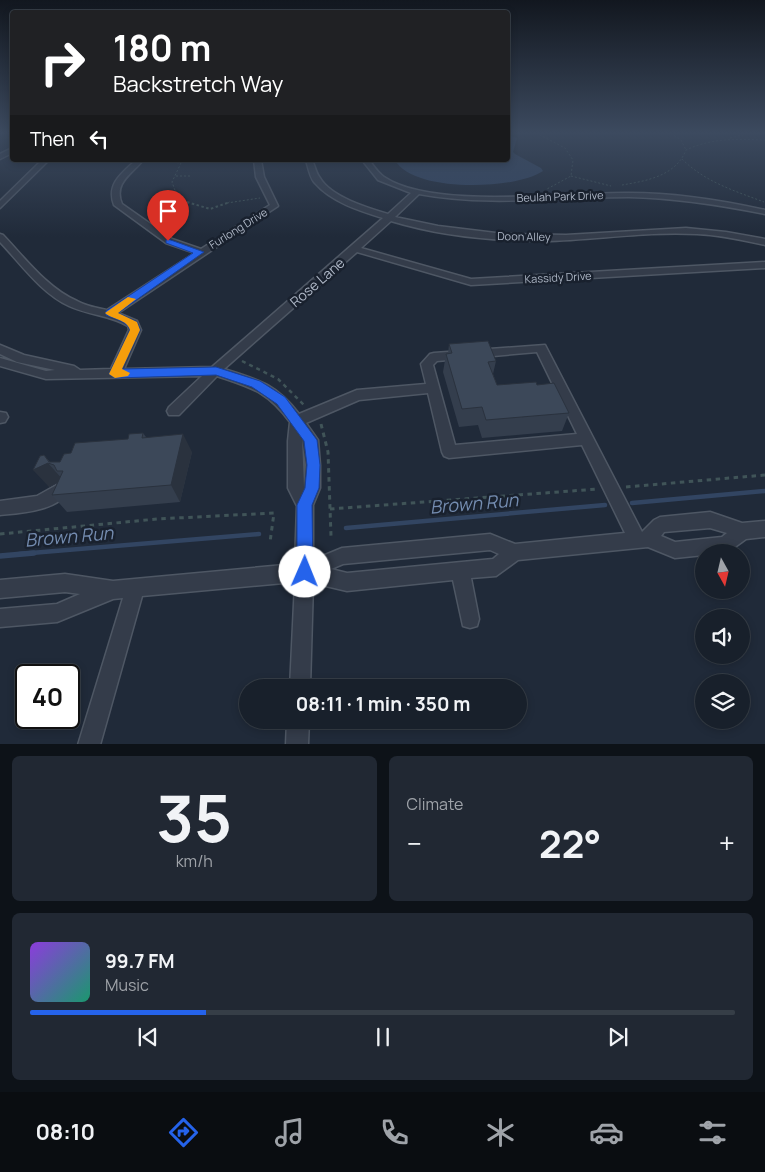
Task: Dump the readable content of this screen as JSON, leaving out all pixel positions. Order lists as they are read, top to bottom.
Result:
{
  "streets": {
    "street": [
      "Beulah Park Drive",
      "Furlong Drive",
      "Doon Alley",
      "Kassidy Drive",
      "Rose Lane"
    ]
  },
  "crossings": [
    ["Beulah Park Drive", "Rose Lane"],
    ["Doon Alley", "Rose Lane"],
    ["Kassidy Drive", "Rose Lane"]
  ],
  "water": ["Brown Run"],
  "north": "bottom",
  "page": {
    "turn": ["180 m", "Backstretch Way"],
    "then": "Then",
    "limit": "40",
    "trip": "08:11 · 1 min · 350 m",
    "tile": [
      ["35", "km/h"],
      "Climate"
    ],
    "heat": ["−", "22°", "+"],
    "song": ["99.7 FM", "Music"],
    "tabs": "08:10"
  }
}
